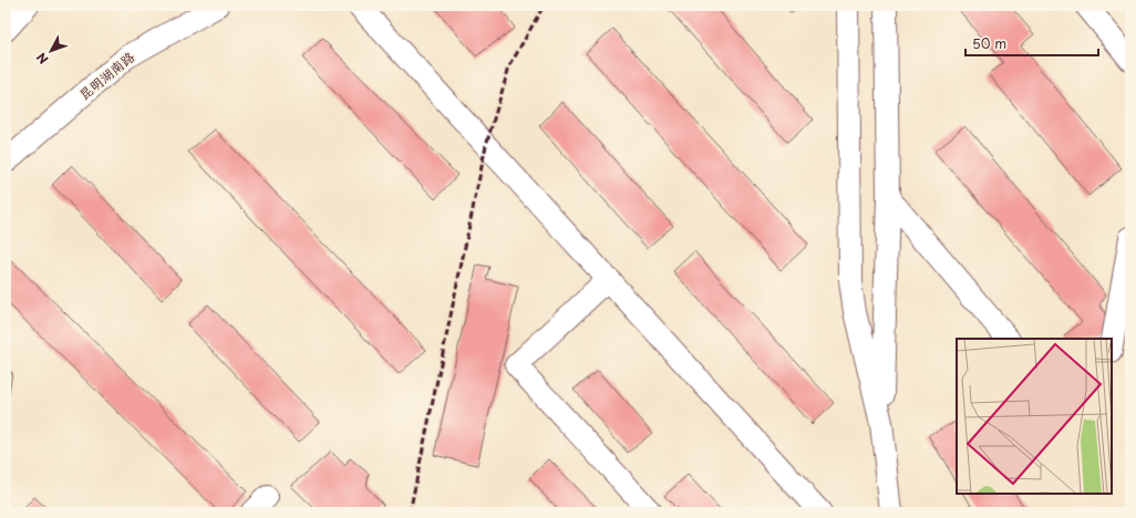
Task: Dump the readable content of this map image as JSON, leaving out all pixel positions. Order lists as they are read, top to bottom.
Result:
{
  "streets": {
    "street": ["昆明湖南路"]
  },
  "scale_bar": "50 m",
  "north": "bottom left"
}
